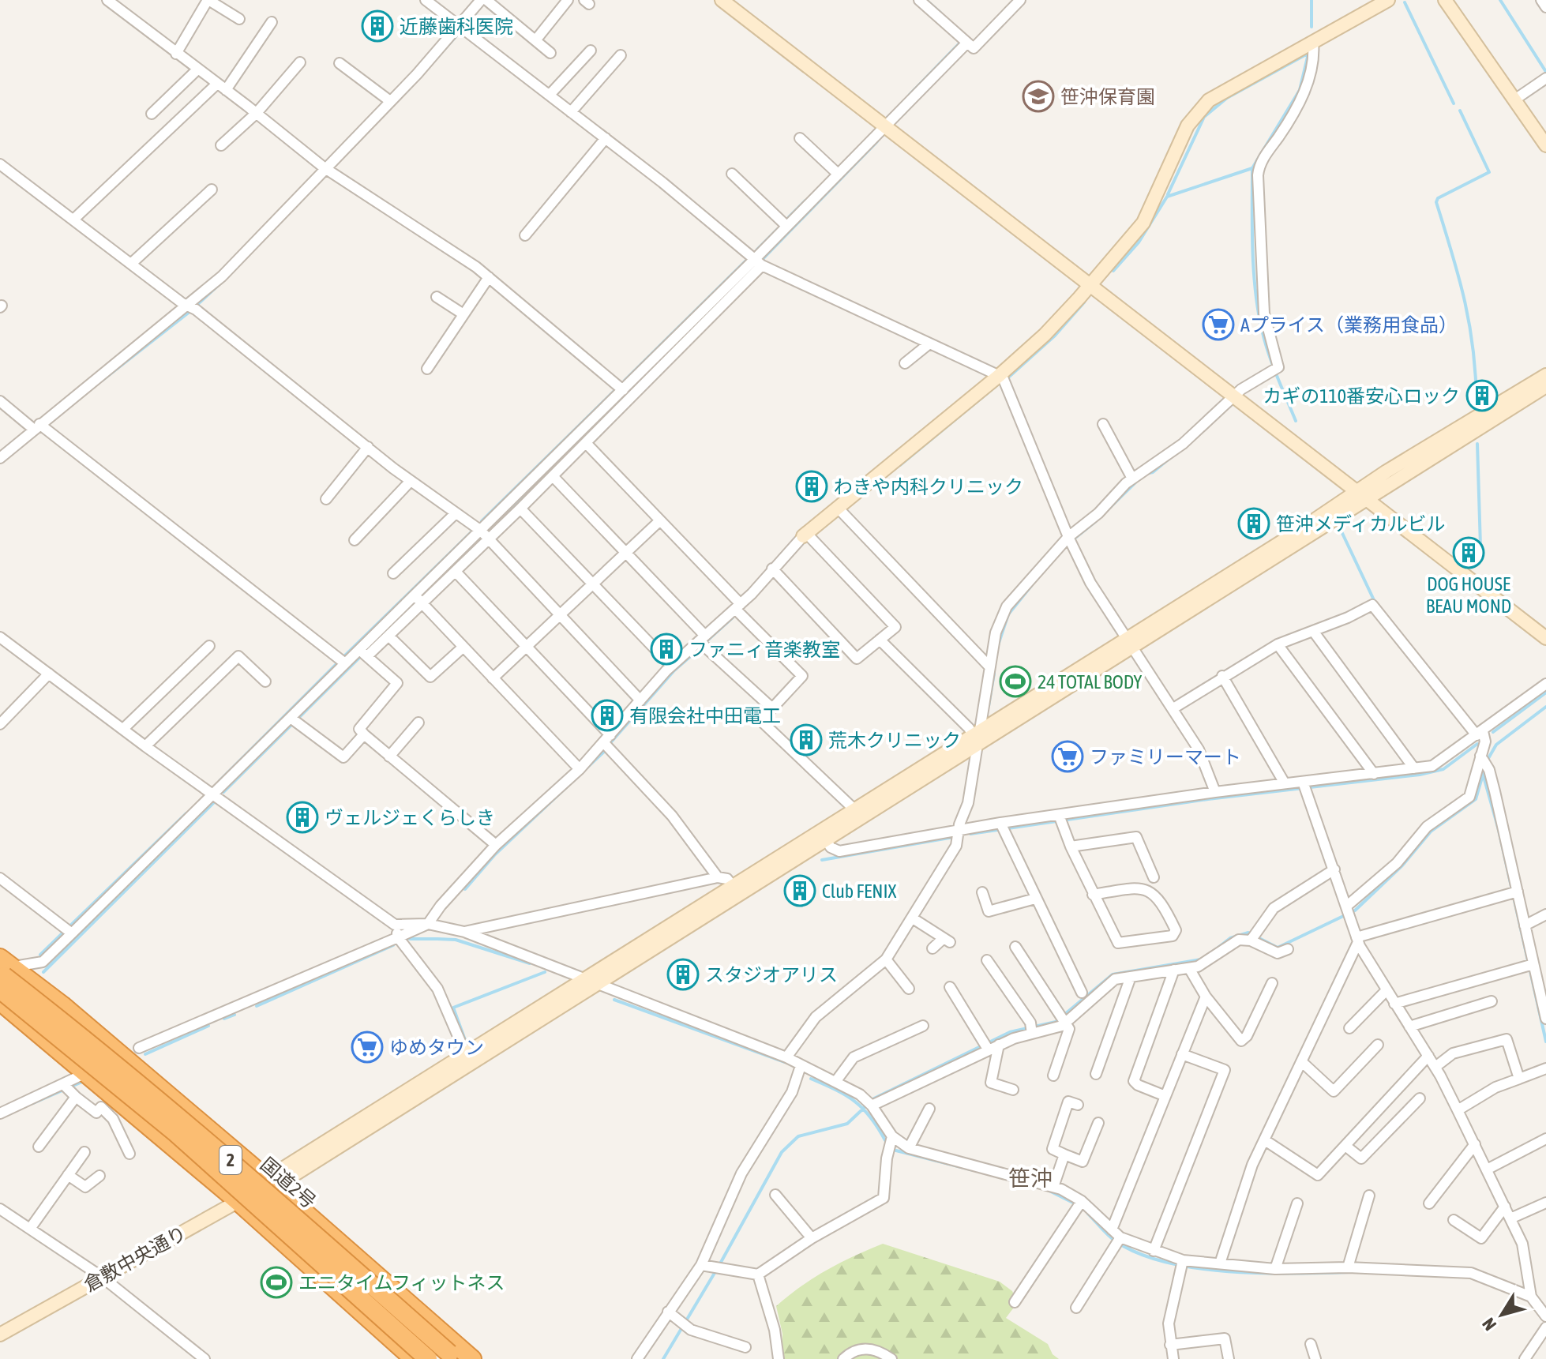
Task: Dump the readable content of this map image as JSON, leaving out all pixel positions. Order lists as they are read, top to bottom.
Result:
{
  "streets": {
    "highway": ["2", "国道2号"],
    "street": ["倉敷中央通り"]
  },
  "districts": ["笹沖"],
  "places": {
    "building": [
      "近藤歯科医院",
      "カギの110番安心ロック",
      "わきや内科クリニック",
      "笹沖メディカルビル",
      "DOG HOUSE BEAU MOND",
      "ファニィ音楽教室",
      "有限会社中田電工",
      "荒木クリニック",
      "ヴェルジェくらしき",
      "Club FENIX",
      "スタジオアリス"
    ],
    "school or university": ["笹沖保育園"],
    "supermarket": ["Aプライス（業務用食品）", "ファミリーマート", "ゆめタウン"],
    "sports": ["24 TOTAL BODY", "エニタイムフィットネス"]
  },
  "north": "bottom left"
}
